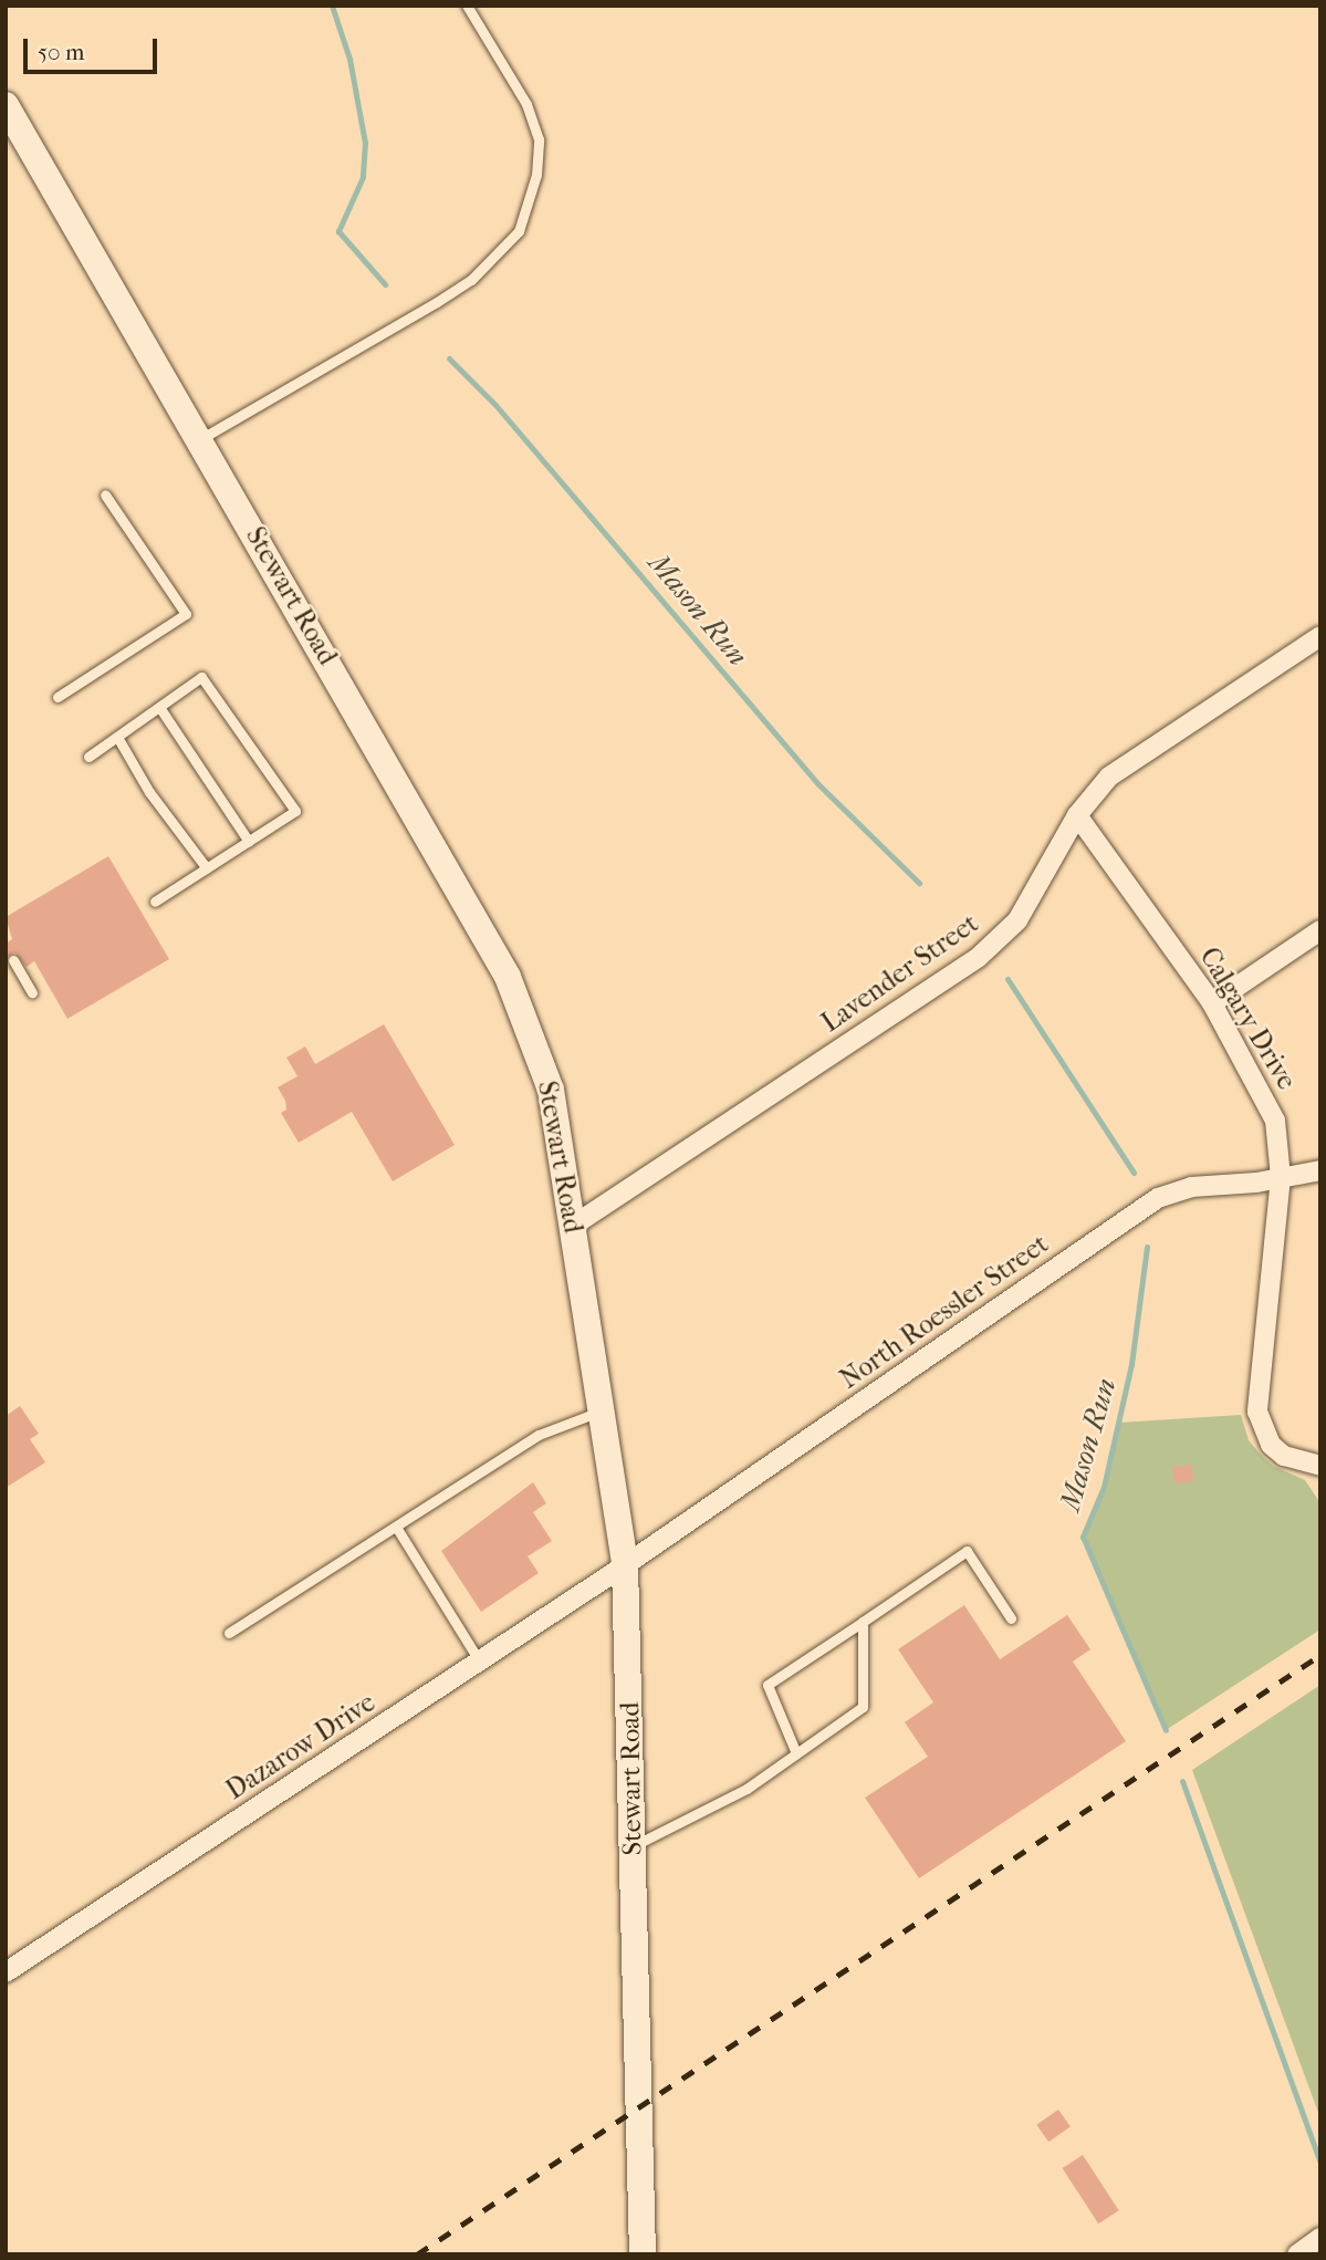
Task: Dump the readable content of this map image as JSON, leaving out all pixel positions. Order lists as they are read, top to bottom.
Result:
{
  "streets": {
    "street": [
      "Stewart Road",
      "Lavender Street",
      "Calgary Drive",
      "North Roessler Street",
      "Dazarow Drive"
    ]
  },
  "crossings": [
    ["Stewart Road", "Lavender Street"],
    ["Stewart Road", "North Roessler Street"],
    ["Stewart Road", "Dazarow Drive"],
    ["Lavender Street", "Calgary Drive"],
    ["Calgary Drive", "North Roessler Street"],
    ["North Roessler Street", "Dazarow Drive"]
  ],
  "water": ["Mason Run"],
  "scale_bar": "50 m"
}
